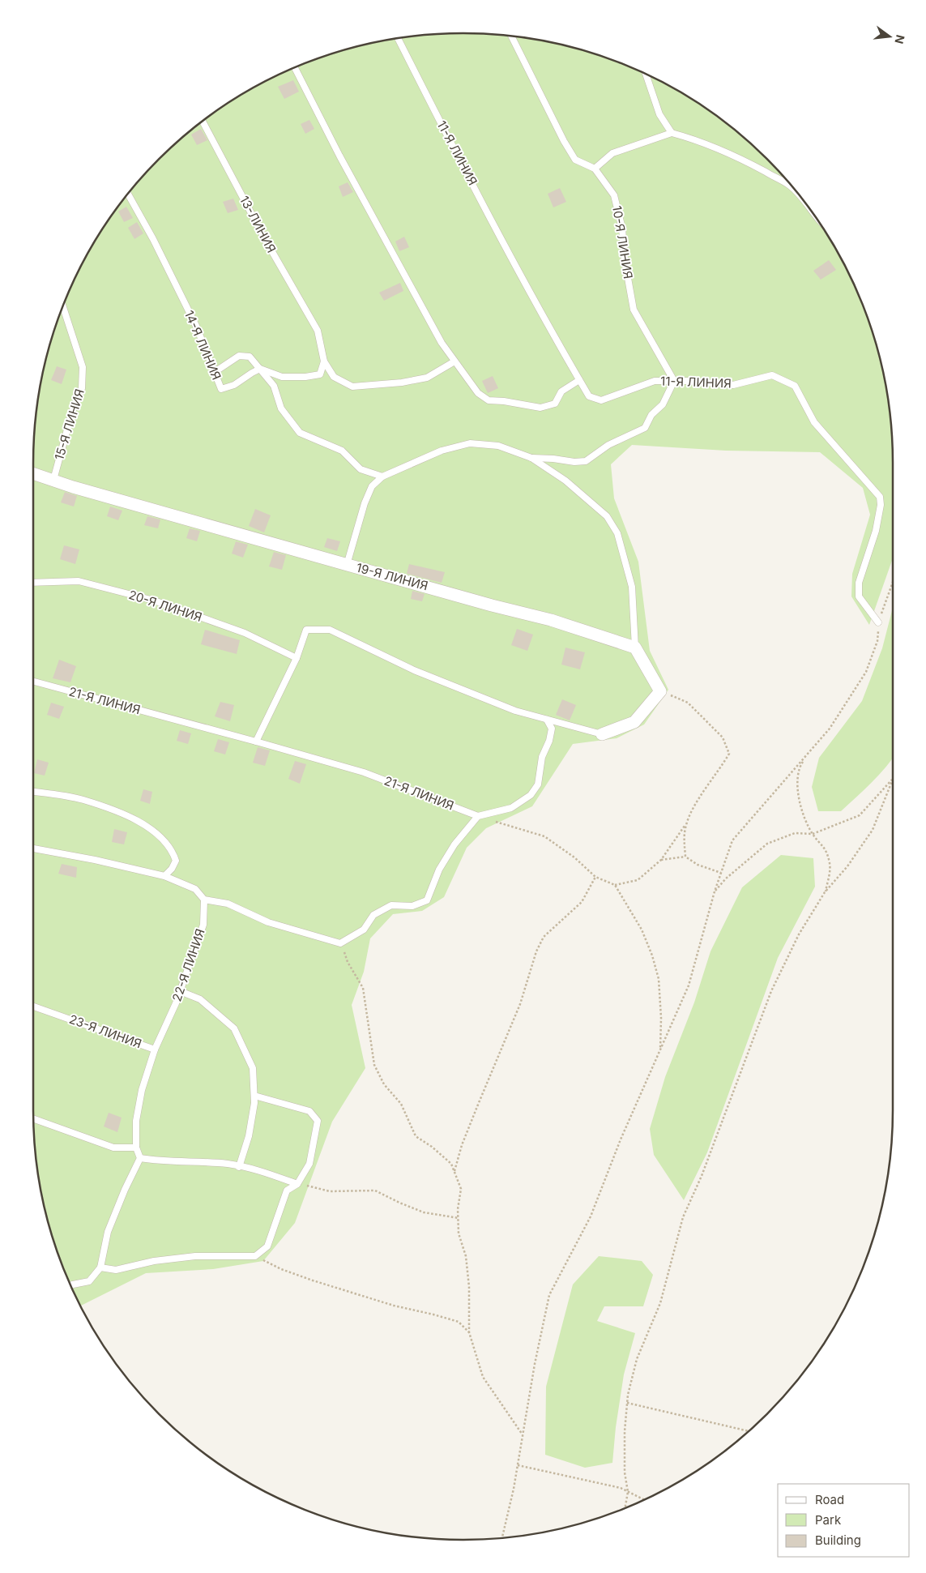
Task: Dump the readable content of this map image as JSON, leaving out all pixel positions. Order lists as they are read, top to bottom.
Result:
{
  "streets": {
    "street": ["19-Я ЛИНИЯ"],
    "lane": [
      "11-Я ЛИНИЯ",
      "13-ЛИНИЯ",
      "10-Я ЛИНИЯ",
      "14-Я ЛИНИЯ",
      "15-Я ЛИНИЯ",
      "20-Я ЛИНИЯ",
      "21-Я ЛИНИЯ",
      "22-Я ЛИНИЯ",
      "23-Я ЛИНИЯ"
    ]
  },
  "crossings": [
    ["11-Я ЛИНИЯ", "10-Я ЛИНИЯ"],
    ["15-Я ЛИНИЯ", "19-Я ЛИНИЯ"],
    ["22-Я ЛИНИЯ", "23-Я ЛИНИЯ"]
  ],
  "legend": ["Road", "Park", "Building"],
  "north": "right"
}
